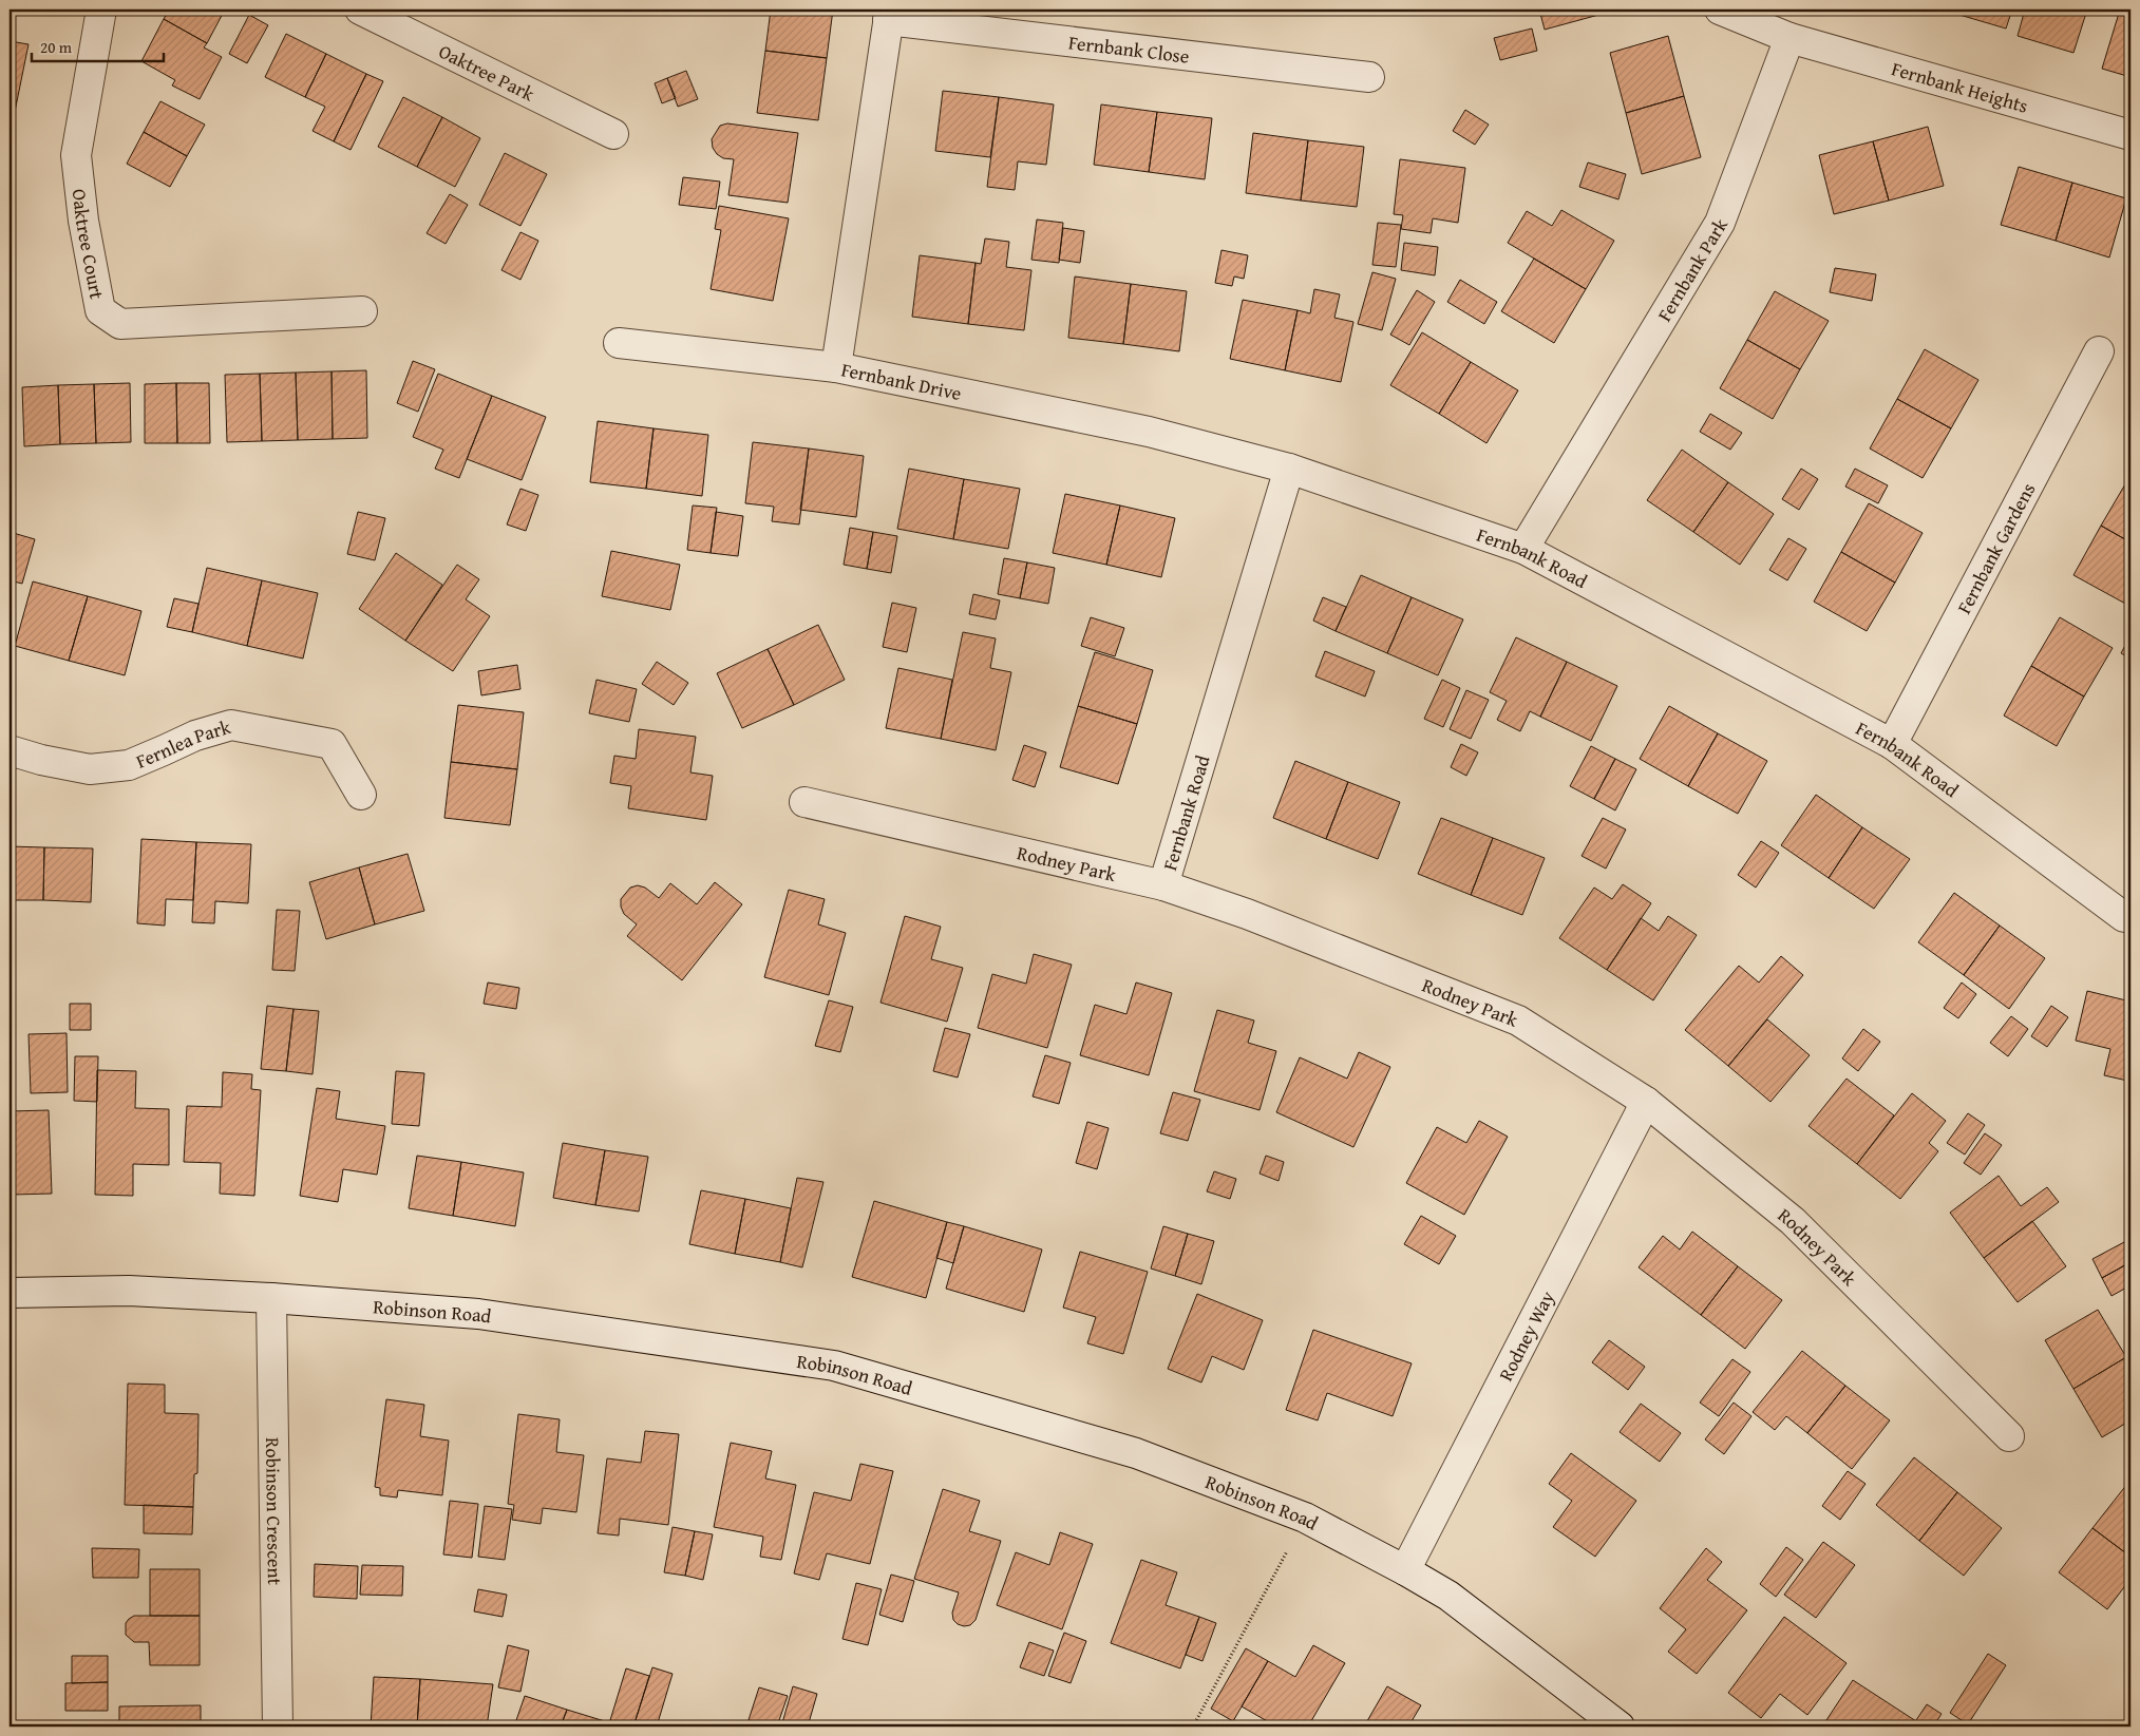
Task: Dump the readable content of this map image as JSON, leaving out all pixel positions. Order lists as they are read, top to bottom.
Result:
{
  "streets": {
    "street": [
      "Fernbank Close",
      "Oaktree Park",
      "Fernbank Heights",
      "Oaktree Court",
      "Fernbank Park",
      "Fernbank Drive",
      "Fernbank Gardens",
      "Fernbank Road",
      "Fernlea Park",
      "Rodney Park",
      "Robinson Road",
      "Rodney Way",
      "Robinson Crescent"
    ]
  },
  "crossings": [
    ["Fernbank Close", "Fernbank Drive"],
    ["Fernbank Heights", "Fernbank Park"],
    ["Fernbank Park", "Fernbank Road"],
    ["Fernbank Drive", "Fernbank Road"],
    ["Fernbank Gardens", "Fernbank Road"],
    ["Fernbank Road", "Rodney Park"],
    ["Rodney Park", "Rodney Way"],
    ["Robinson Road", "Rodney Way"],
    ["Robinson Road", "Robinson Crescent"]
  ],
  "scale_bar": "20 m"
}
